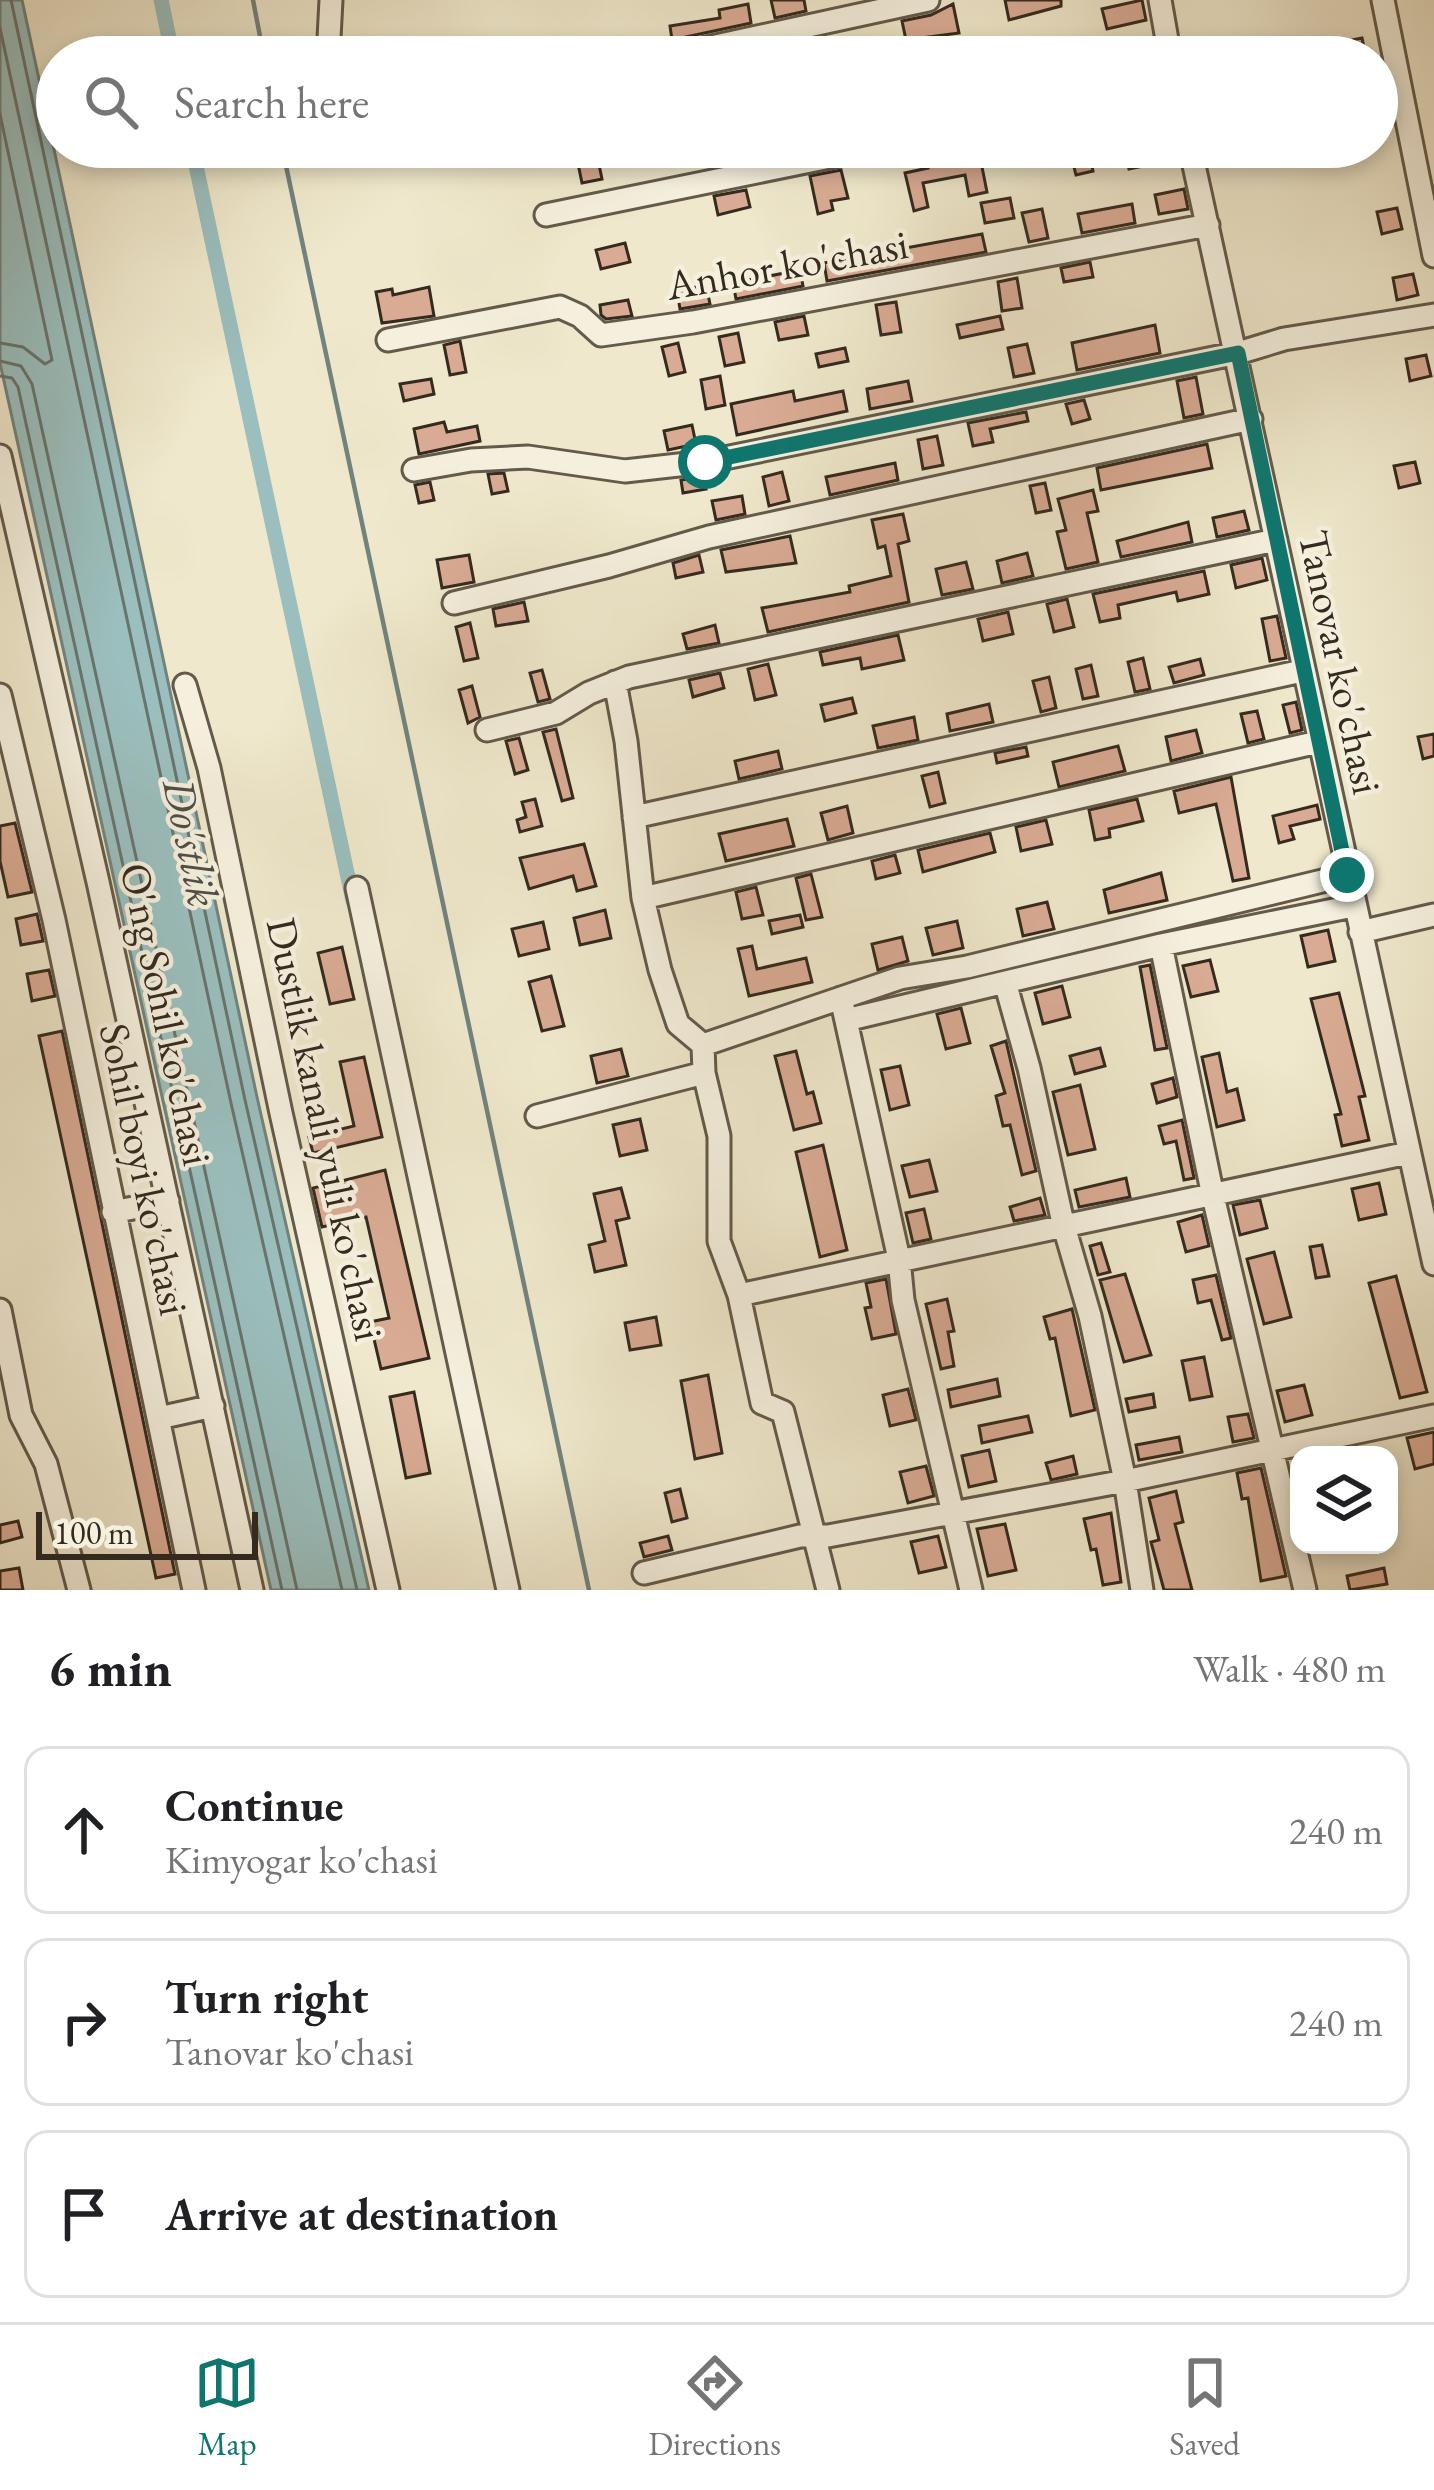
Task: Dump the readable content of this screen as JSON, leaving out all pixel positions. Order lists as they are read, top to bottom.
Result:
{
  "streets": {
    "street": [
      "Anhor ko'chasi",
      "Tanovar ko'chasi",
      "O'ng Sohil ko'chasi",
      "Dustlik kanali yuli ko'chasi",
      "Sohil boyi ko'chasi"
    ]
  },
  "crossings": [
    ["Anhor ko'chasi", "Tanovar ko'chasi"]
  ],
  "water": ["Do'stlik"],
  "scale_bar": "100 m",
  "page": {
    "search": "Search here",
    "scale": "100 m",
    "heading": ["6 min", "Walk · 480 m"],
    "list": [
      ["Continue", "Kimyogar ko'chasi", "240 m"],
      ["Turn right", "Tanovar ko'chasi", "240 m"],
      "Arrive at destination"
    ],
    "nav": ["Map", "Directions", "Saved"]
  }
}
